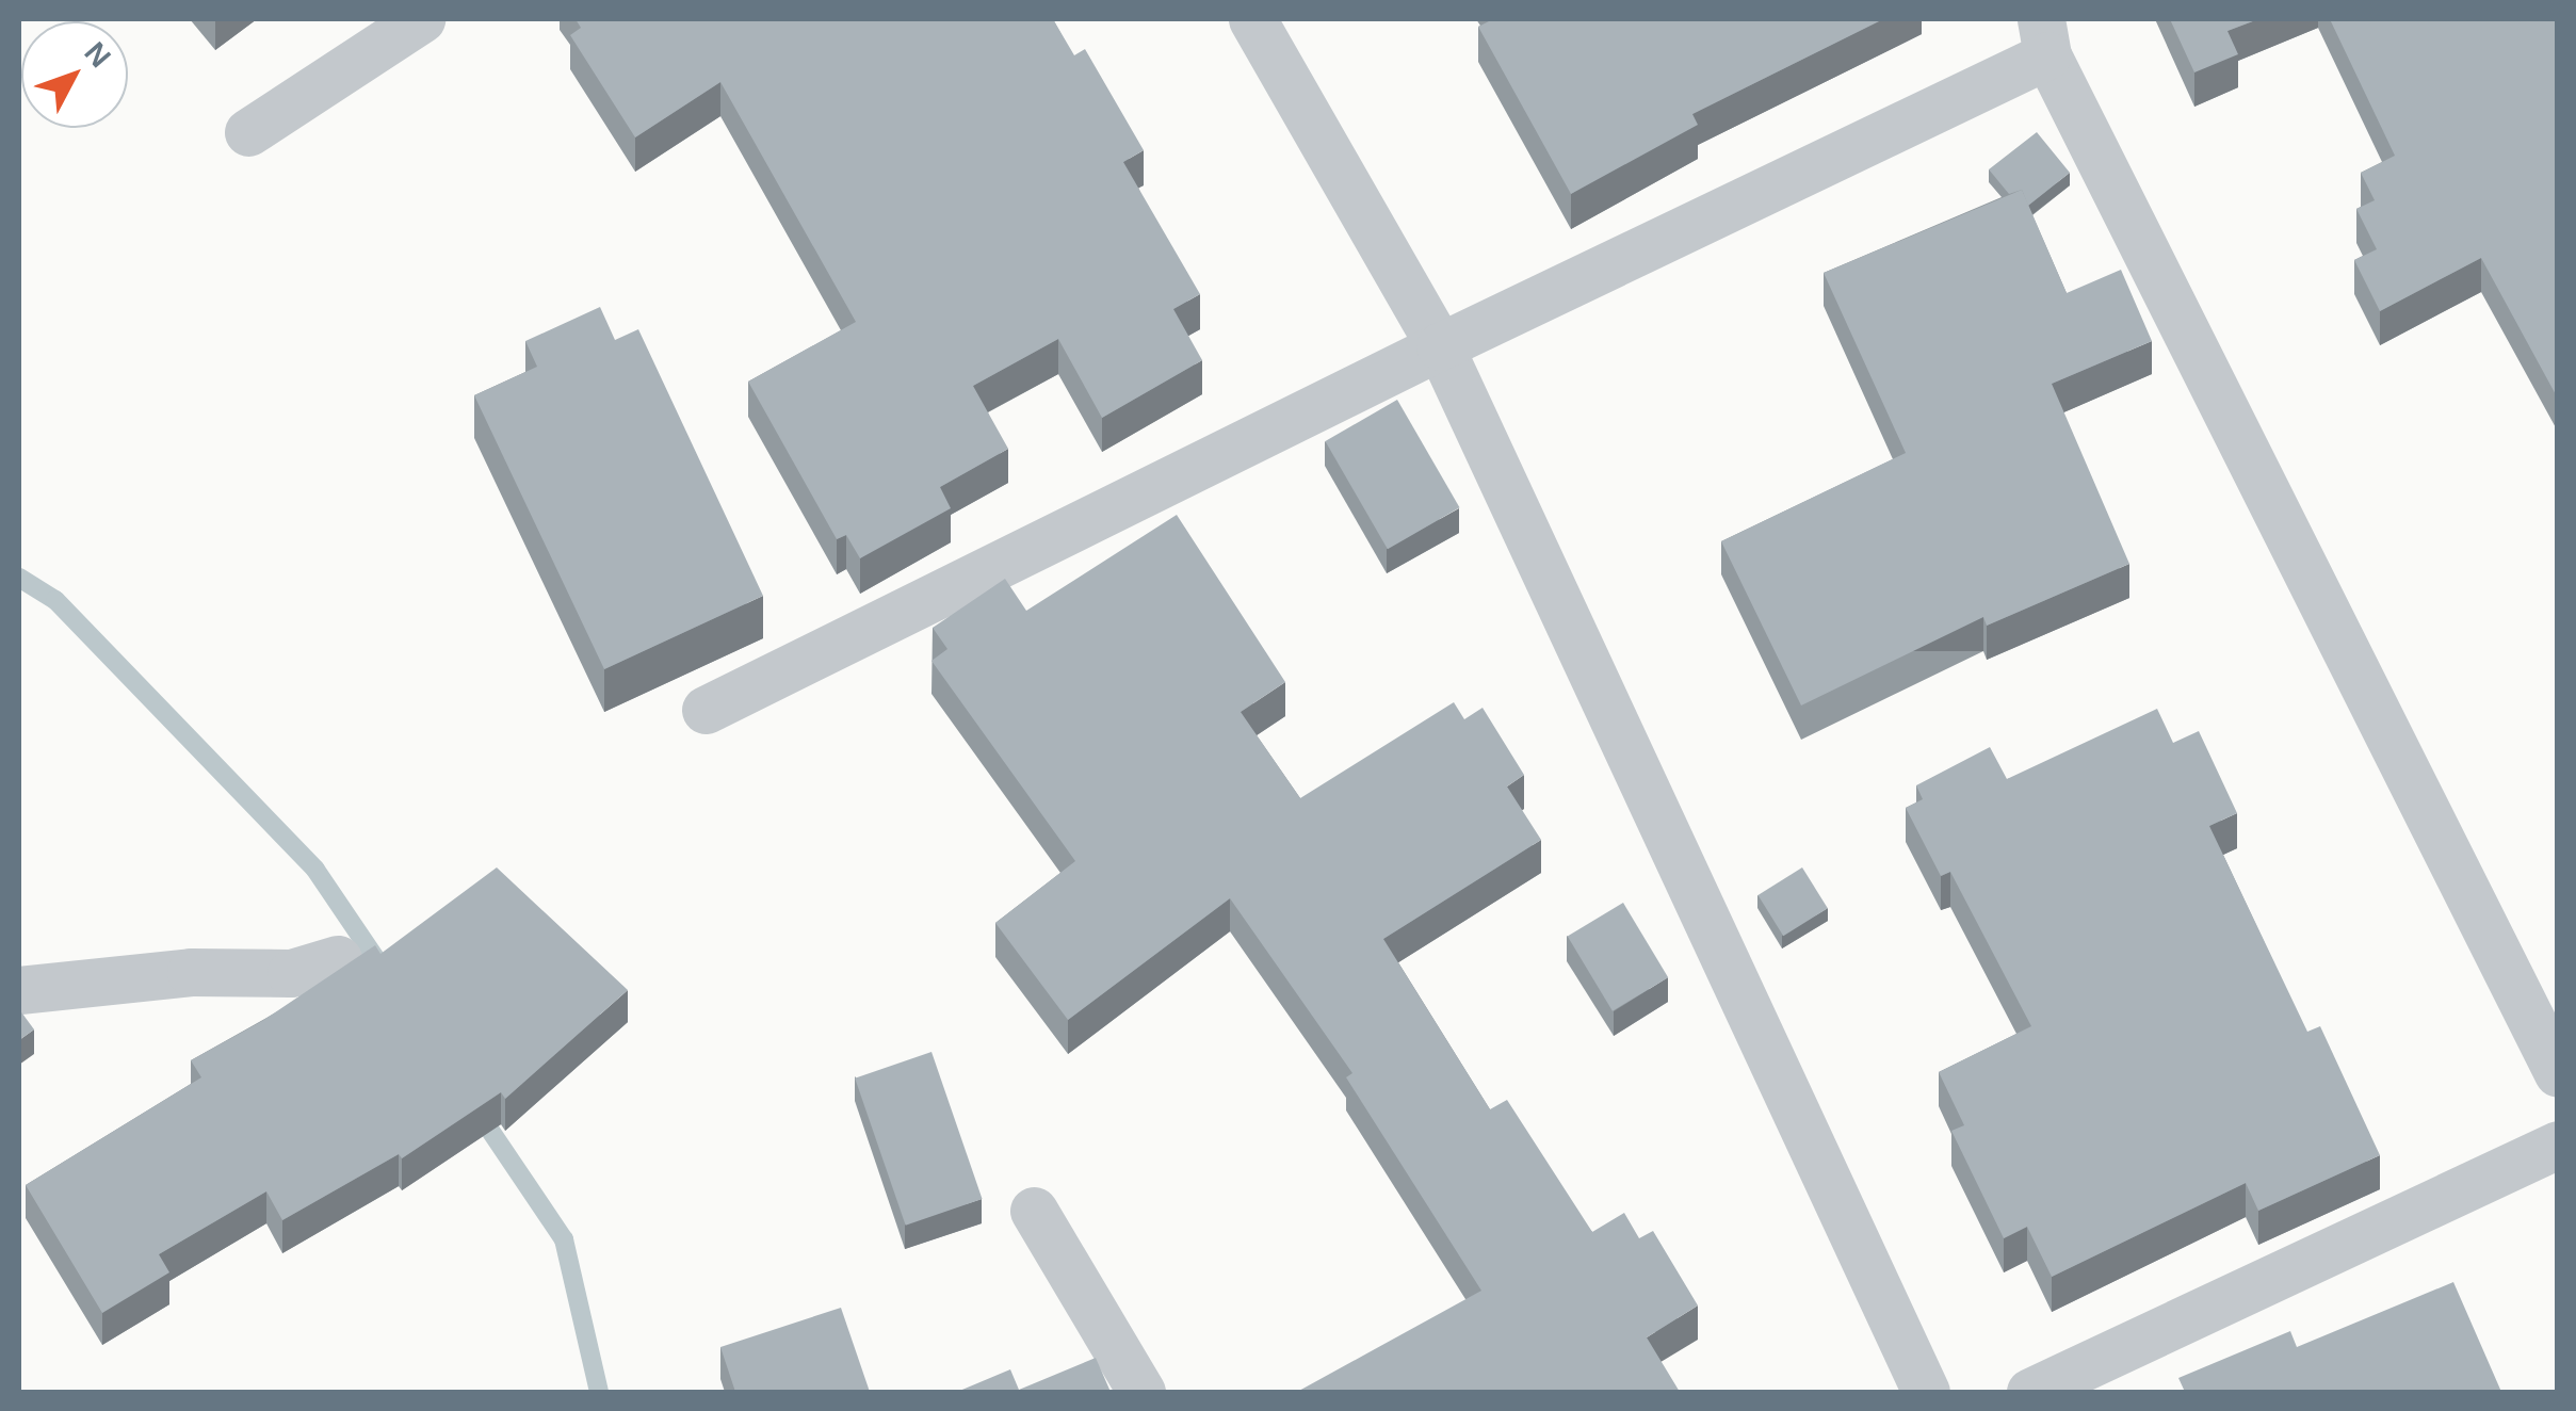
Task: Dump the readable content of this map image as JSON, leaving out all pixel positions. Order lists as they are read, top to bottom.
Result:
{
  "north": "top right"
}
